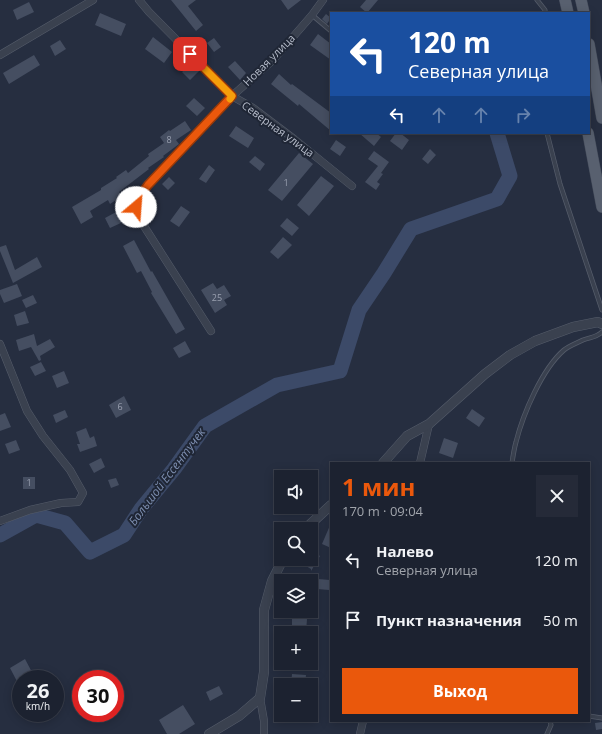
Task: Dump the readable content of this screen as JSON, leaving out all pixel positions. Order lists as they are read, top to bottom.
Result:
{
  "streets": {
    "street": ["Новая улица", "Северная улица"]
  },
  "crossings": [
    ["Новая улица", "Северная улица"]
  ],
  "water": ["Большой Ессентучек"],
  "house_numbers": [
    "8",
    "1",
    "25",
    "6",
    "1"
  ],
  "page": {
    "turn": ["120 m", "Северная улица"],
    "heading": ["1 мин", "170 m · 09:04"],
    "map_buttons": ["+", "−"],
    "list": [
      {
        "name": "Налево",
        "note": "Северная улица",
        "value": "120 m"
      },
      {
        "name": "Пункт назначения",
        "value": "50 m"
      }
    ],
    "buttons": "Выход",
    "speed": "26 km/h",
    "limit": "30"
  }
}
